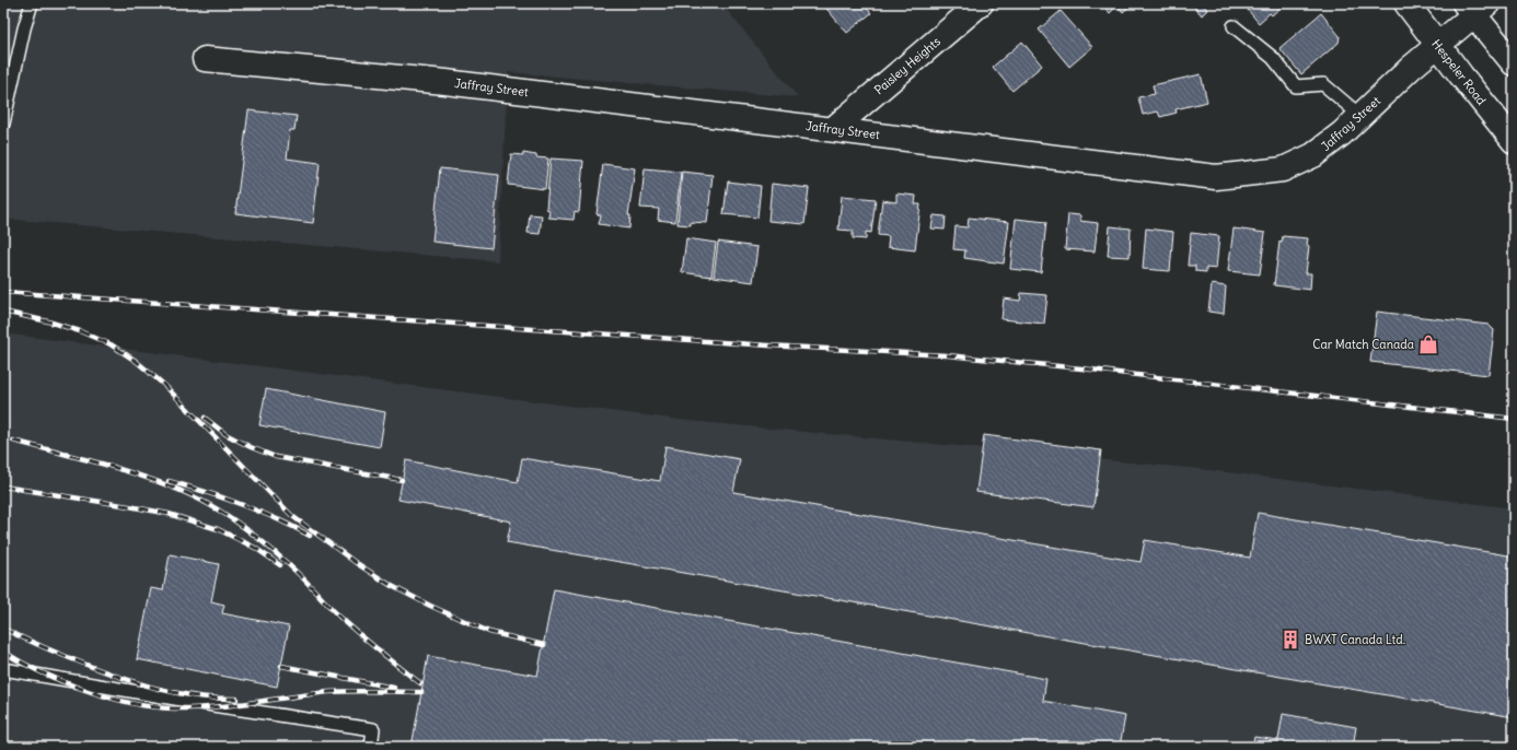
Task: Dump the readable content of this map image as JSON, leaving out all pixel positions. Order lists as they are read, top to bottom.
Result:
{
  "streets": {
    "street": ["Paisley Heights", "Hespeler Road", "Jaffray Street"]
  },
  "crossings": [
    ["Paisley Heights", "Jaffray Street"],
    ["Hespeler Road", "Jaffray Street"]
  ],
  "places": {
    "shop": ["Car Match Canada"],
    "building": ["BWXT Canada Ltd."]
  }
}
